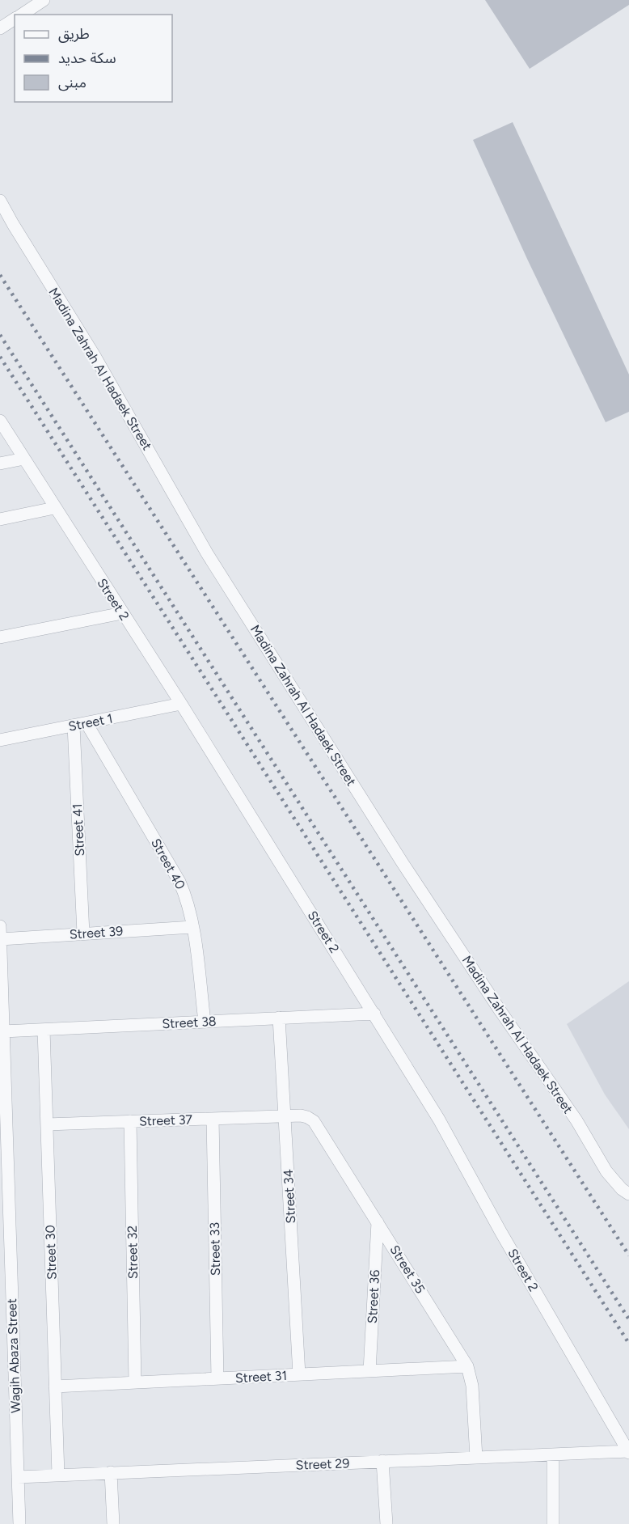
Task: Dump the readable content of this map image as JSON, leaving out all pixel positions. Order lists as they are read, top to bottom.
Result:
{
  "streets": {
    "street": [
      "Madina Zahrah Al Hadaek Street",
      "Street 2",
      "Street 1",
      "Street 41",
      "Street 40",
      "Street 39",
      "Street 38",
      "Street 37",
      "Street 34",
      "Street 33",
      "Street 30",
      "Street 32",
      "Street 35",
      "Street 36",
      "Wagih Abaza Street",
      "Street 31",
      "Street 29"
    ]
  },
  "crossings": [
    ["Street 2", "Street 1"],
    ["Street 2", "Street 38"],
    ["Street 2", "Street 29"],
    ["Street 1", "Street 41"],
    ["Street 1", "Street 40"],
    ["Street 41", "Street 39"],
    ["Street 40", "Street 39"],
    ["Street 40", "Street 38"],
    ["Street 39", "Wagih Abaza Street"],
    ["Street 38", "Street 34"],
    ["Street 38", "Street 30"],
    ["Street 38", "Wagih Abaza Street"],
    ["Street 37", "Street 34"],
    ["Street 37", "Street 33"],
    ["Street 37", "Street 30"],
    ["Street 37", "Street 32"],
    ["Street 37", "Street 35"],
    ["Street 34", "Street 35"],
    ["Street 34", "Street 31"],
    ["Street 33", "Street 31"],
    ["Street 30", "Street 31"],
    ["Street 30", "Street 29"],
    ["Street 32", "Street 31"],
    ["Street 35", "Street 36"],
    ["Street 35", "Street 31"],
    ["Street 35", "Street 29"],
    ["Street 36", "Street 31"],
    ["Wagih Abaza Street", "Street 29"]
  ],
  "legend": ["طريق", "سكة حديد", "مبنى"]
}
